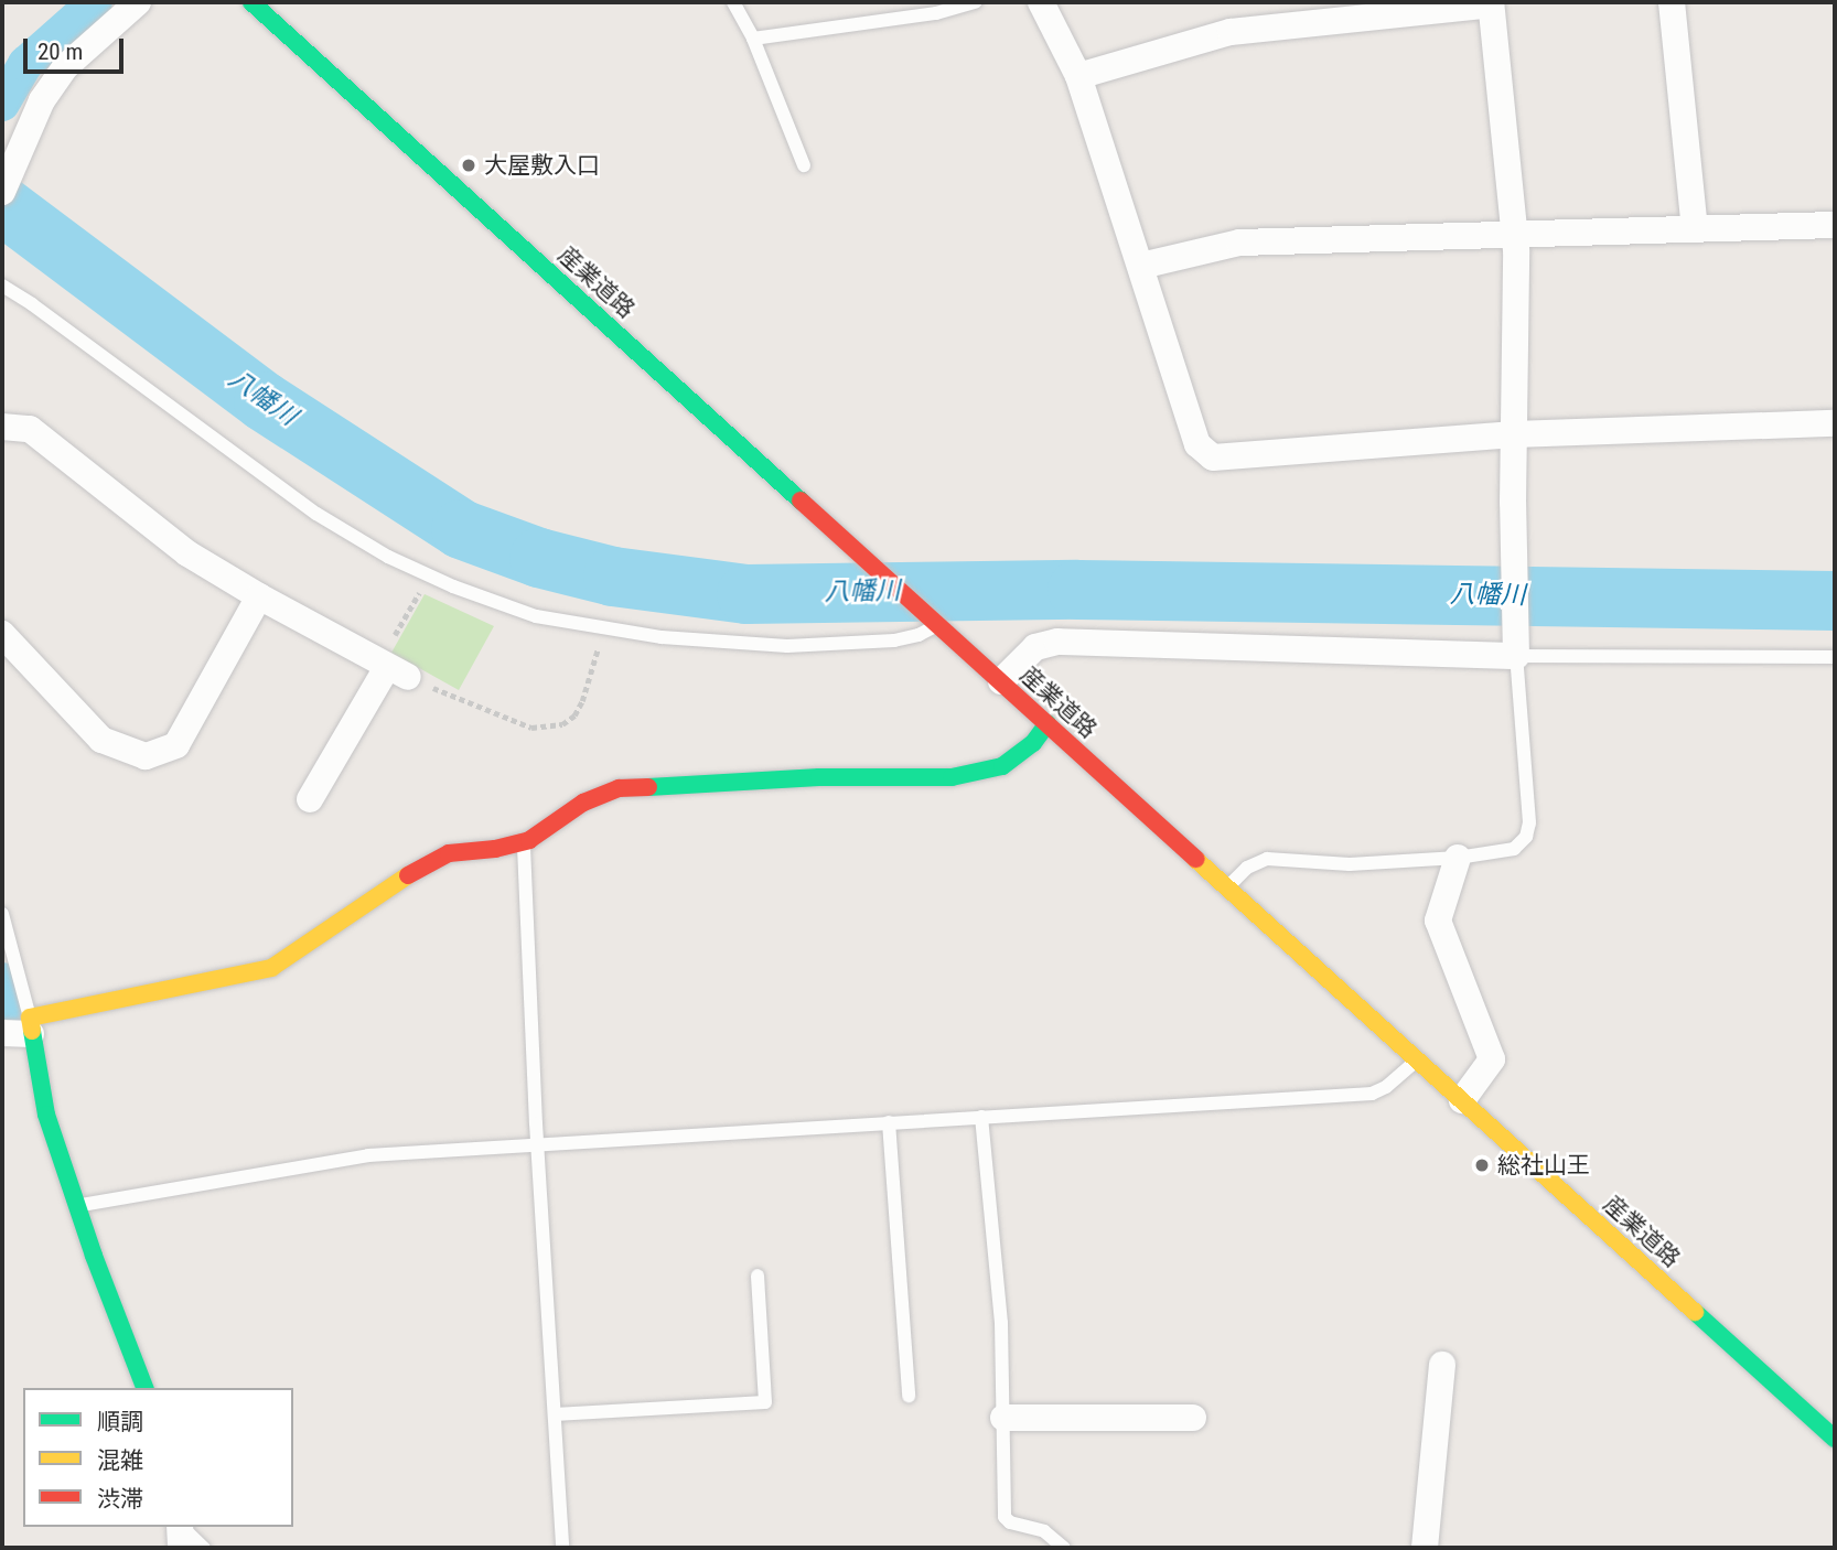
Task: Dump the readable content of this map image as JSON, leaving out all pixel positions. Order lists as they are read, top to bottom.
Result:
{
  "streets": {
    "street": ["産業道路"]
  },
  "water": ["八幡川"],
  "places": ["大屋敷入口", "総社山王"],
  "legend": ["順調", "混雑", "渋滞"],
  "scale_bar": "20 m"
}
